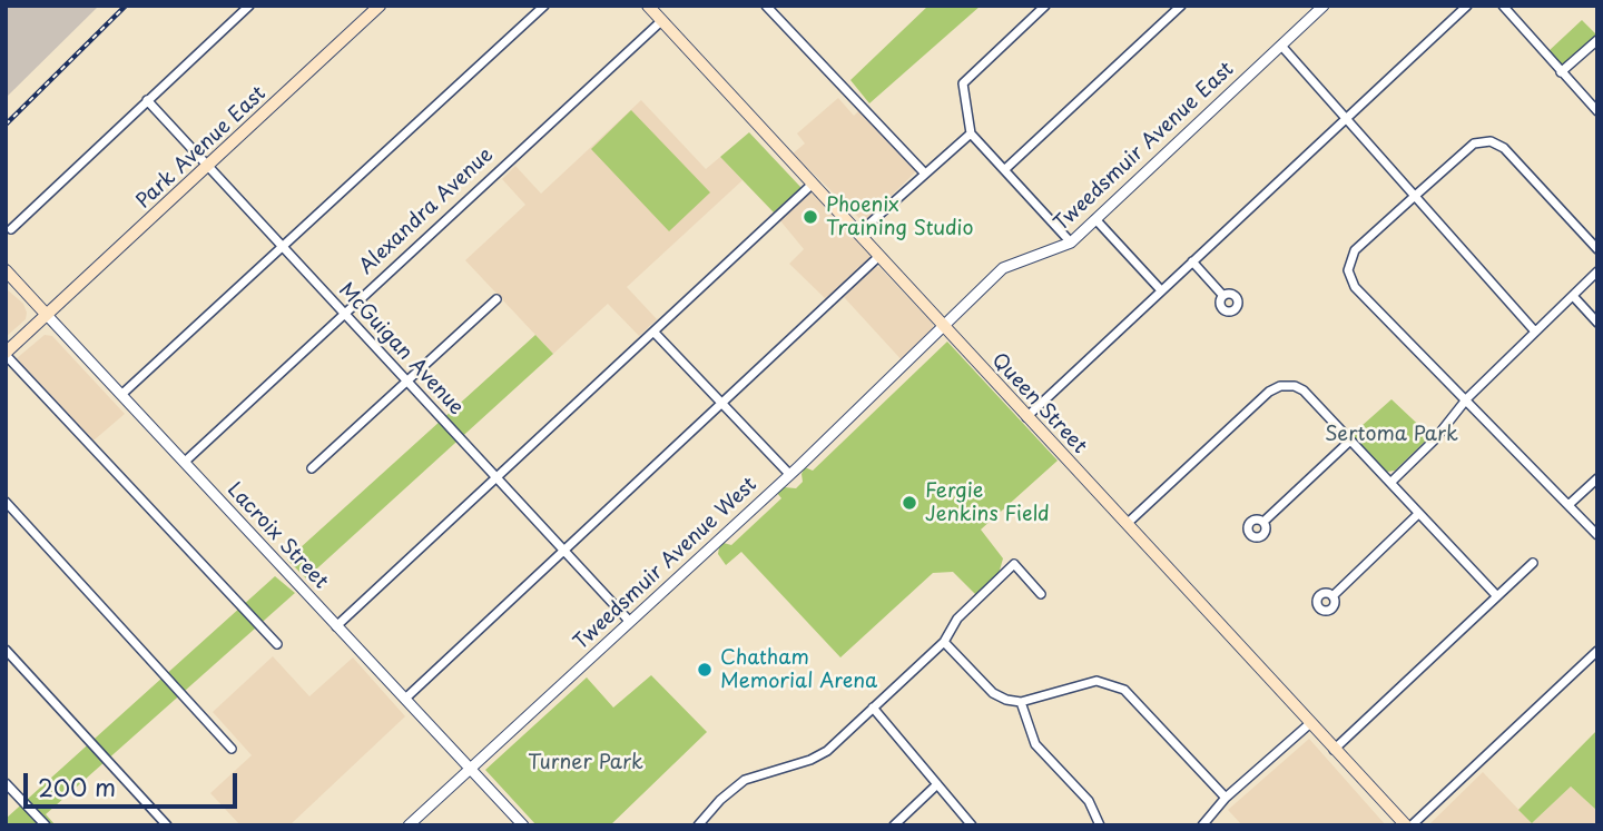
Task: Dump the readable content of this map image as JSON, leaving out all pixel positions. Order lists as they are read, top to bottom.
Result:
{
  "streets": {
    "main road": ["Park Avenue East", "Queen Street", "Lacroix Street"],
    "street": [
      "Tweedsmuir Avenue East",
      "Alexandra Avenue",
      "McGuigan Avenue",
      "Tweedsmuir Avenue West"
    ]
  },
  "crossings": [
    ["Tweedsmuir Avenue East", "Queen Street"],
    ["Tweedsmuir Avenue East", "Tweedsmuir Avenue West"],
    ["Park Avenue East", "McGuigan Avenue"],
    ["Park Avenue East", "Lacroix Street"],
    ["Alexandra Avenue", "McGuigan Avenue"],
    ["Alexandra Avenue", "Queen Street"],
    ["Alexandra Avenue", "Lacroix Street"],
    ["McGuigan Avenue", "Tweedsmuir Avenue West"],
    ["Queen Street", "Tweedsmuir Avenue West"],
    ["Lacroix Street", "Tweedsmuir Avenue West"]
  ],
  "parks": ["Sertoma Park", "Turner Park"],
  "places": ["Phoenix Training Studio", "Fergie Jenkins Field", "Chatham Memorial Arena"],
  "scale_bar": "200 m"
}
